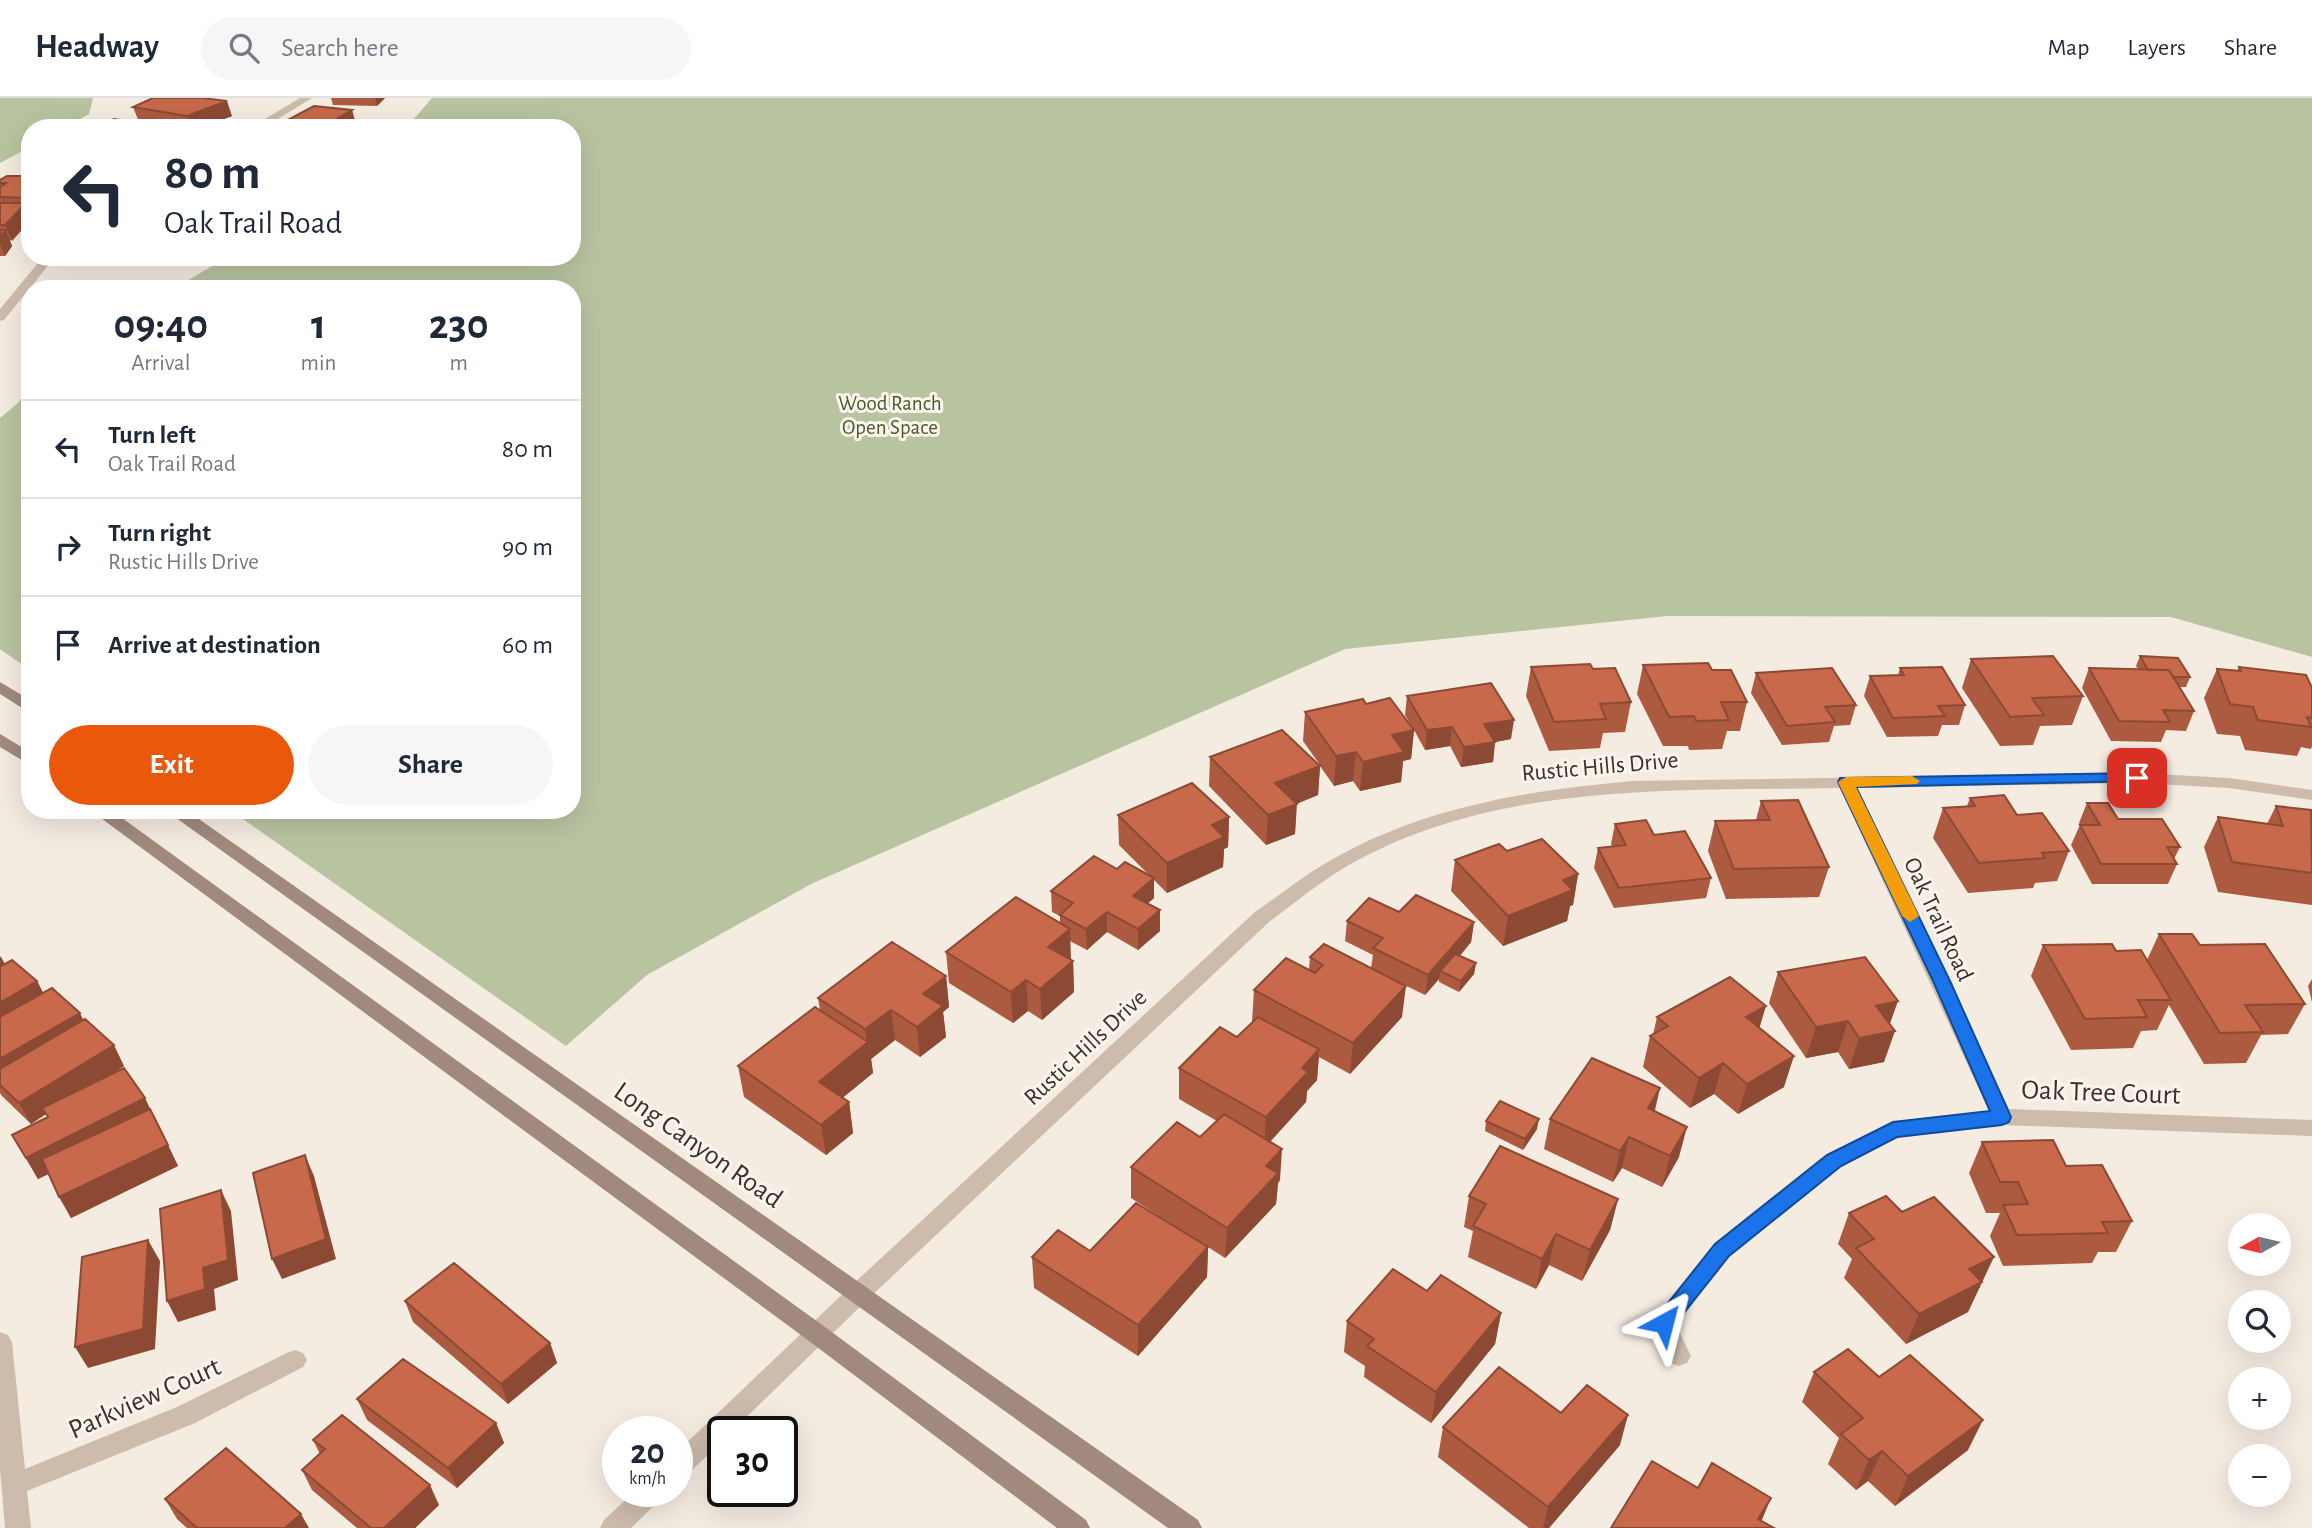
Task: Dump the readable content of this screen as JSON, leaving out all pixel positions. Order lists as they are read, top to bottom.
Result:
{
  "streets": {
    "main road": ["Long Canyon Road"],
    "street": [
      "Rustic Hills Drive",
      "Oak Trail Road",
      "Oak Tree Court",
      "Parkview Court"
    ]
  },
  "crossings": [
    ["Rustic Hills Drive", "Oak Trail Road"],
    ["Rustic Hills Drive", "Long Canyon Road"],
    ["Oak Trail Road", "Oak Tree Court"]
  ],
  "parks": ["Wood Ranch Open Space"],
  "north": "left",
  "page": {
    "header": "Headway",
    "search": "Search here",
    "nav": ["Map", "Layers", "Share"],
    "turn": ["80 m", "Oak Trail Road"],
    "eta": [
      "09:40",
      "Arrival",
      "1",
      "min",
      "230",
      "m"
    ],
    "list": [
      {
        "name": "Turn left",
        "note": "Oak Trail Road",
        "value": "80 m"
      },
      {
        "name": "Turn right",
        "note": "Rustic Hills Drive",
        "value": "90 m"
      },
      {
        "name": "Arrive at destination",
        "value": "60 m"
      }
    ],
    "buttons": ["Exit", "Share"],
    "map_buttons": ["+", "−"],
    "speed": "20 km/h",
    "limit": "30"
  }
}
